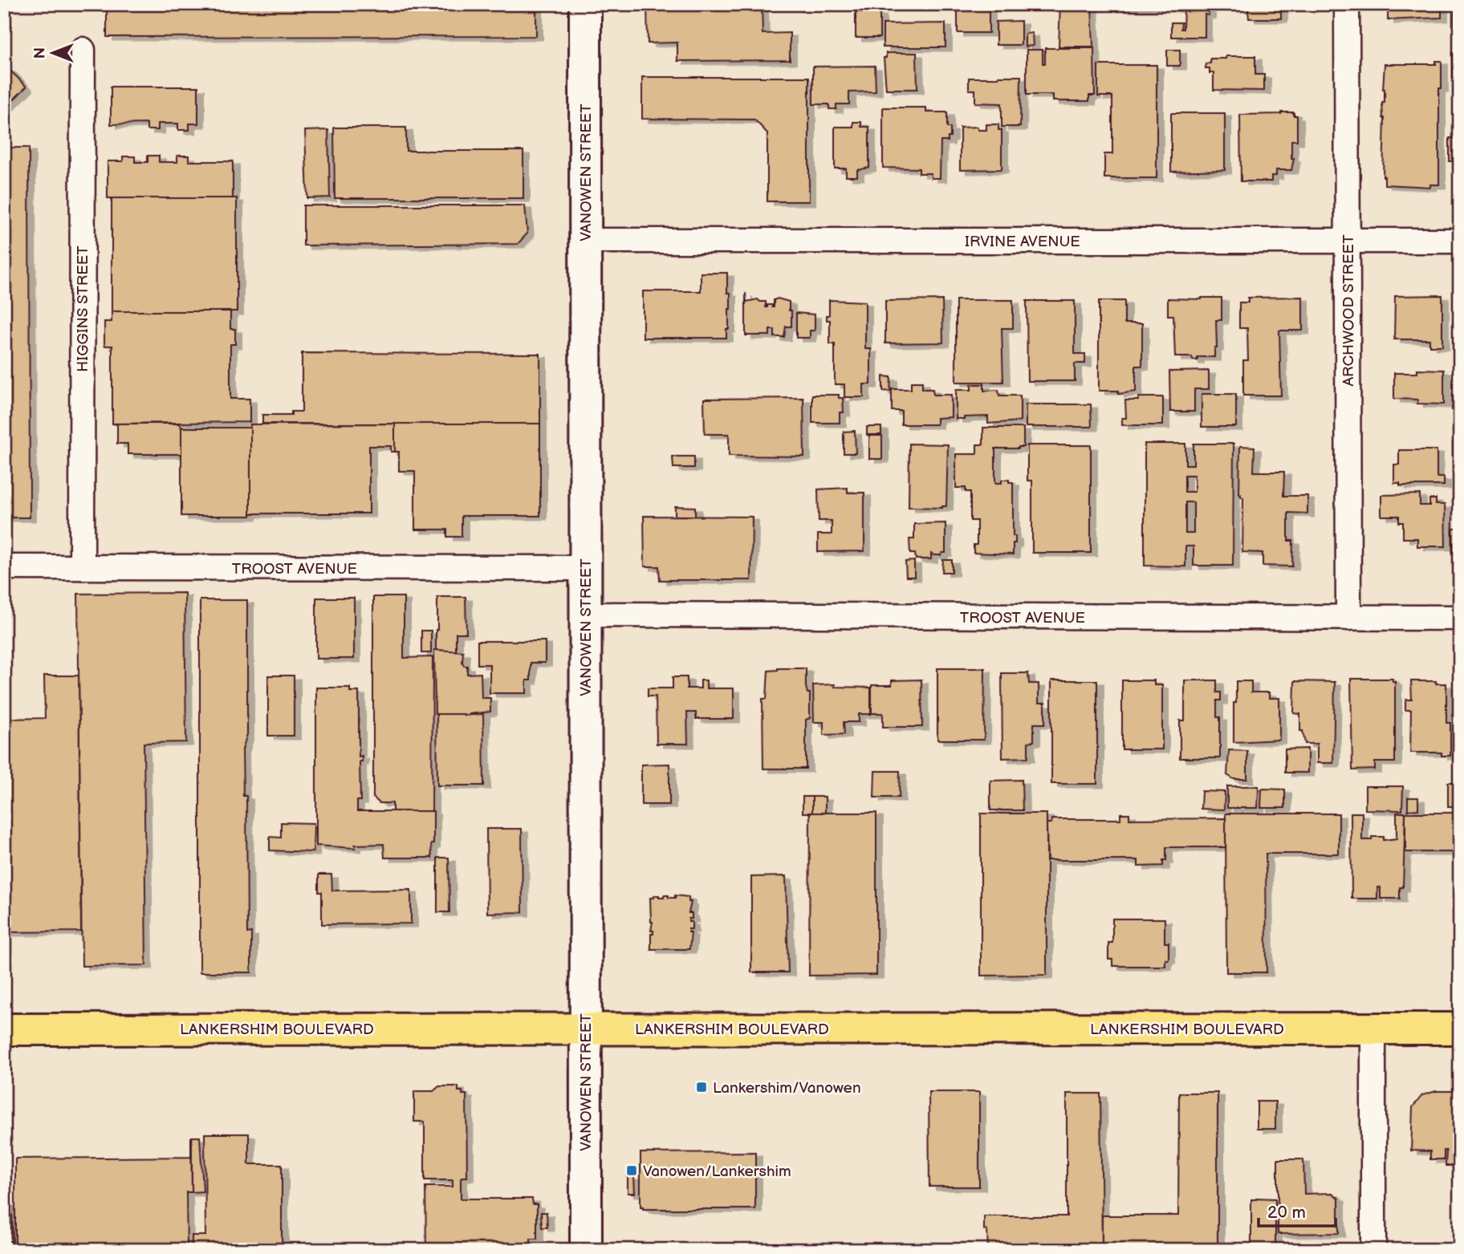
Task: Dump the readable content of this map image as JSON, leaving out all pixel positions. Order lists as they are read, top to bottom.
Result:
{
  "streets": {
    "main road": ["VANOWEN STREET", "LANKERSHIM BOULEVARD"],
    "street": [
      "IRVINE AVENUE",
      "HIGGINS STREET",
      "ARCHWOOD STREET",
      "TROOST AVENUE"
    ]
  },
  "crossings": [
    ["VANOWEN STREET", "IRVINE AVENUE"],
    ["VANOWEN STREET", "TROOST AVENUE"],
    ["VANOWEN STREET", "LANKERSHIM BOULEVARD"],
    ["IRVINE AVENUE", "ARCHWOOD STREET"],
    ["HIGGINS STREET", "TROOST AVENUE"],
    ["ARCHWOOD STREET", "TROOST AVENUE"]
  ],
  "places": {
    "transit": ["Lankershim/Vanowen", "Vanowen/Lankershim"]
  },
  "scale_bar": "20 m",
  "north": "left"
}
